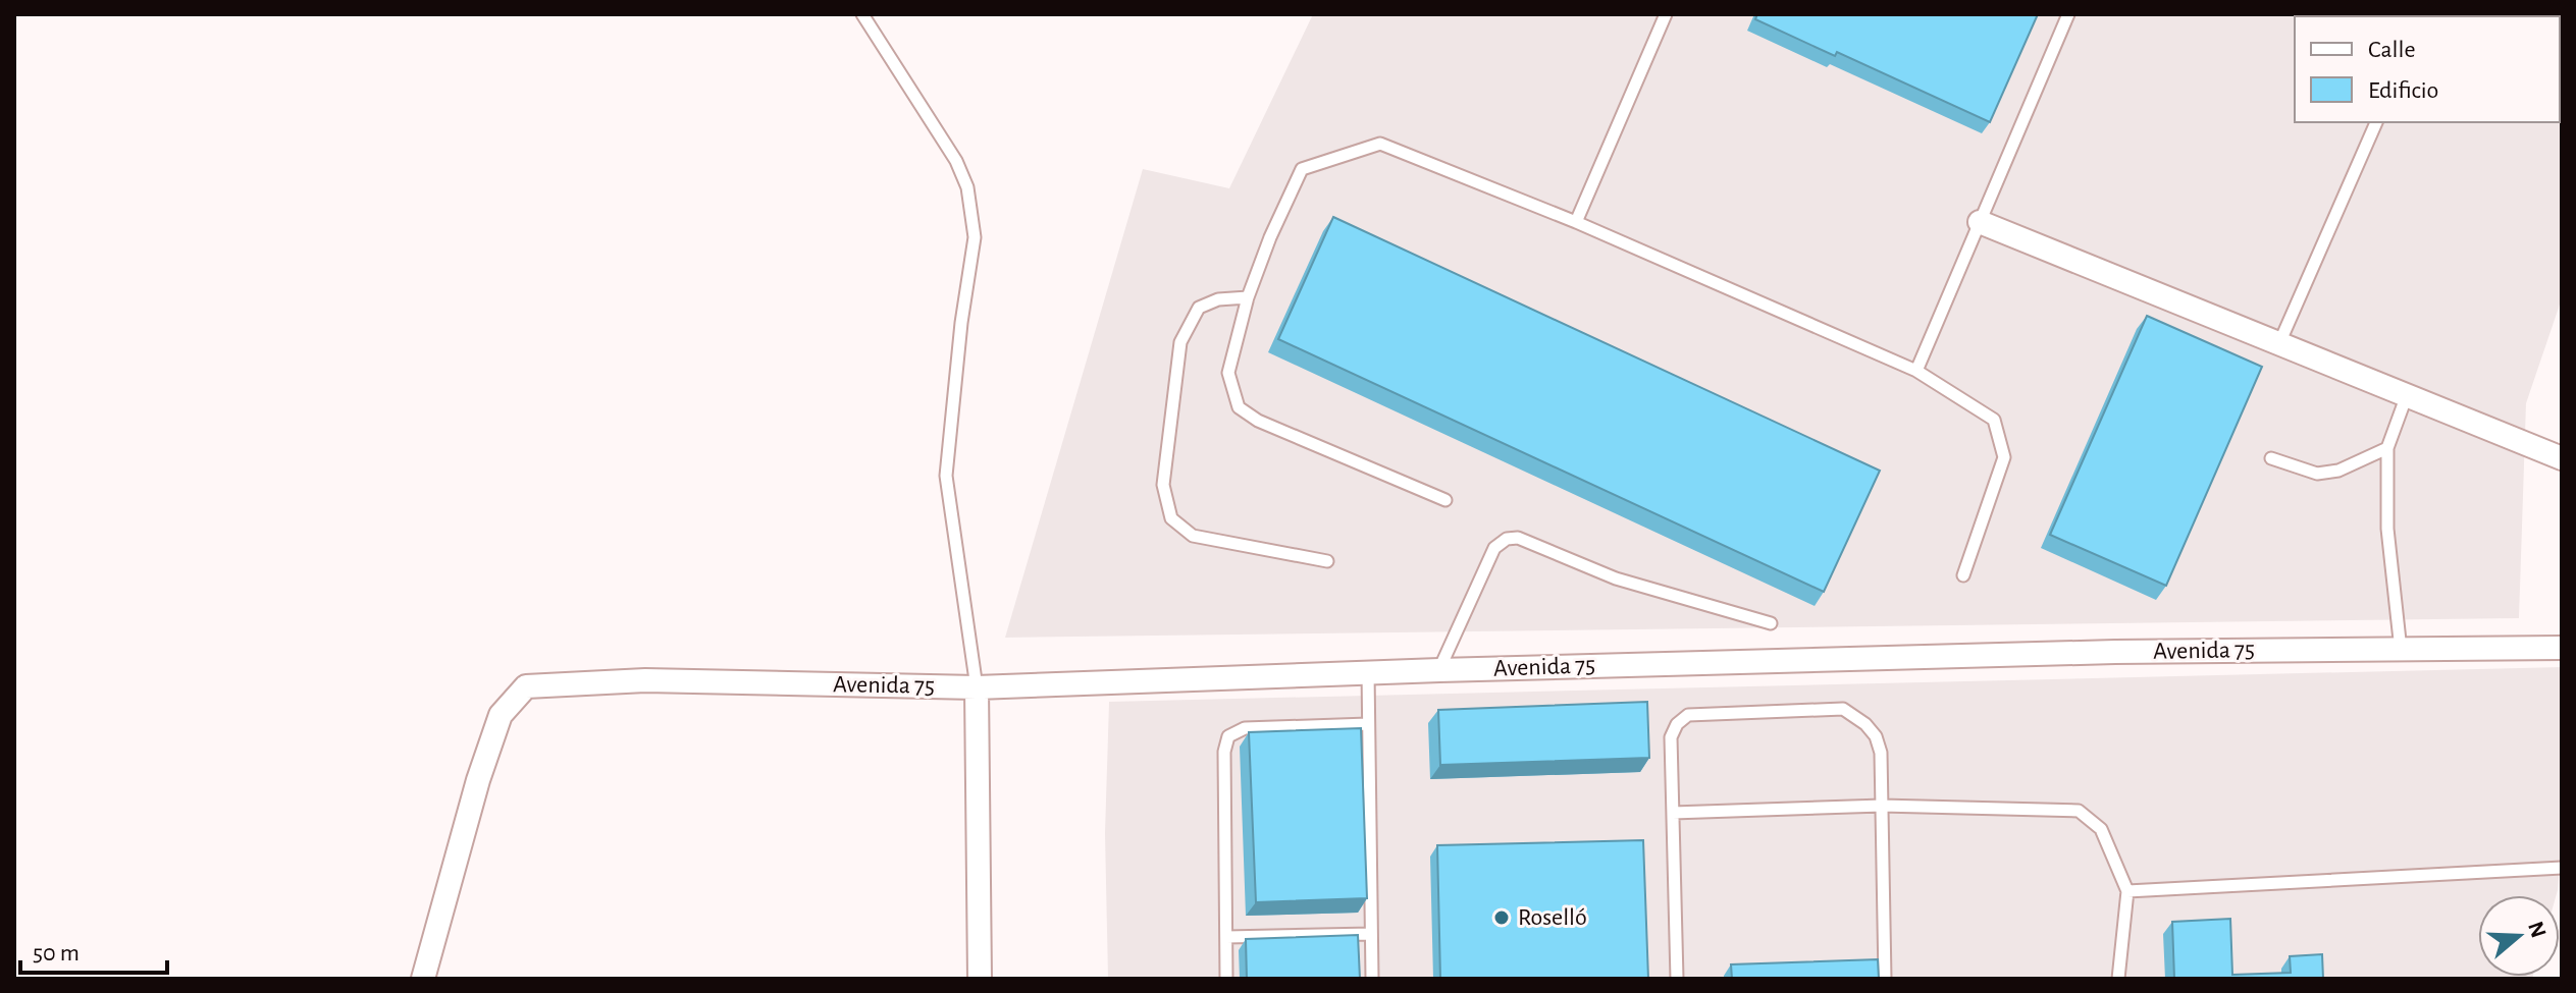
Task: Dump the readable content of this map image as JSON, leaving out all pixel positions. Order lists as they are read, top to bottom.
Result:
{
  "streets": {
    "street": ["Avenida 75"]
  },
  "places": ["Roselló"],
  "legend": ["Calle", "Edificio"],
  "scale_bar": "50 m",
  "north": "right"
}
